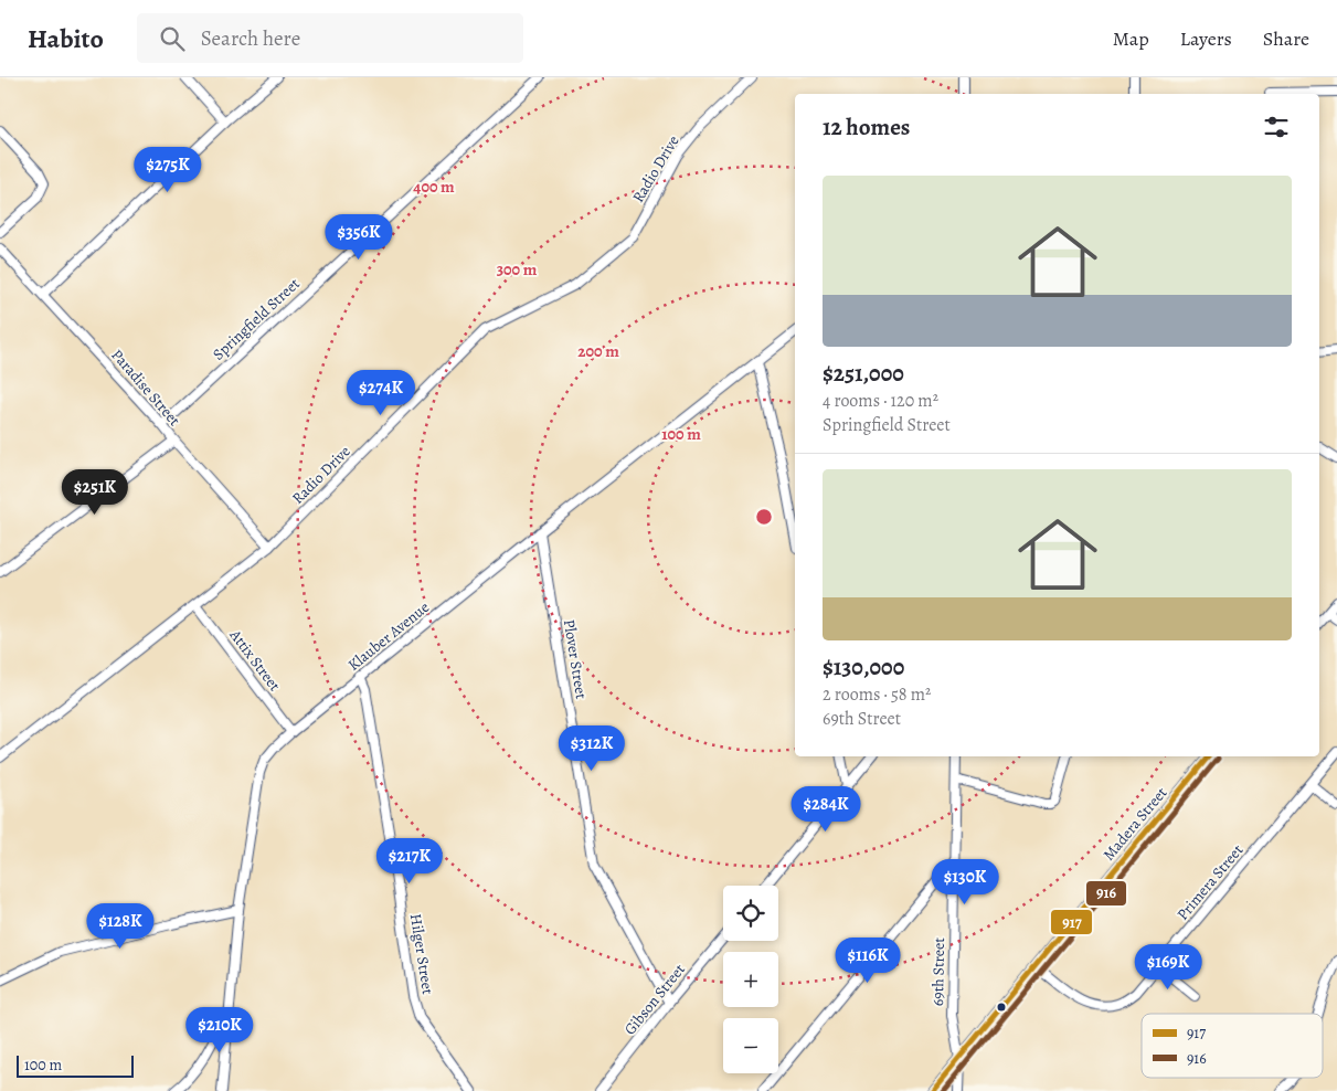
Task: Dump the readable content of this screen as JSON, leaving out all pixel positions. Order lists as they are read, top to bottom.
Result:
{
  "streets": {
    "street": [
      "Radio Drive",
      "Springfield Street",
      "Paradise Street",
      "Klauber Avenue",
      "Plover Street",
      "Attix Street",
      "Madera Street",
      "Primera Street",
      "Hilger Street",
      "69th Street",
      "Gibson Street"
    ]
  },
  "crossings": [
    ["Radio Drive", "Paradise Street"],
    ["Radio Drive", "Attix Street"],
    ["Springfield Street", "Paradise Street"],
    ["Klauber Avenue", "Plover Street"],
    ["Klauber Avenue", "Attix Street"],
    ["Klauber Avenue", "Hilger Street"],
    ["Plover Street", "Gibson Street"],
    ["Madera Street", "Primera Street"],
    ["Madera Street", "69th Street"]
  ],
  "lines": ["transit line 917", "transit line 916"],
  "legend": ["917", "916"],
  "scale_bar": "100 m",
  "page": {
    "header": "Habito",
    "search": "Search here",
    "nav": ["Map", "Layers", "Share"],
    "heading": "12 homes",
    "price": [
      "$275K",
      "$356K",
      "$274K",
      "$251K",
      "$312K",
      "$284K",
      "$217K",
      "$130K",
      "$128K",
      "$116K",
      "$169K",
      "$210K"
    ],
    "list": [
      {
        "name": "$251,000",
        "note": "4 rooms · 120 m² · Springfield Street"
      },
      {
        "name": "$130,000",
        "note": "2 rooms · 58 m² · 69th Street"
      }
    ],
    "map_buttons": ["+", "−"],
    "scale": "100 m"
  },
  "rings": [
    "400 m",
    "300 m",
    "200 m",
    "100 m"
  ]
}
